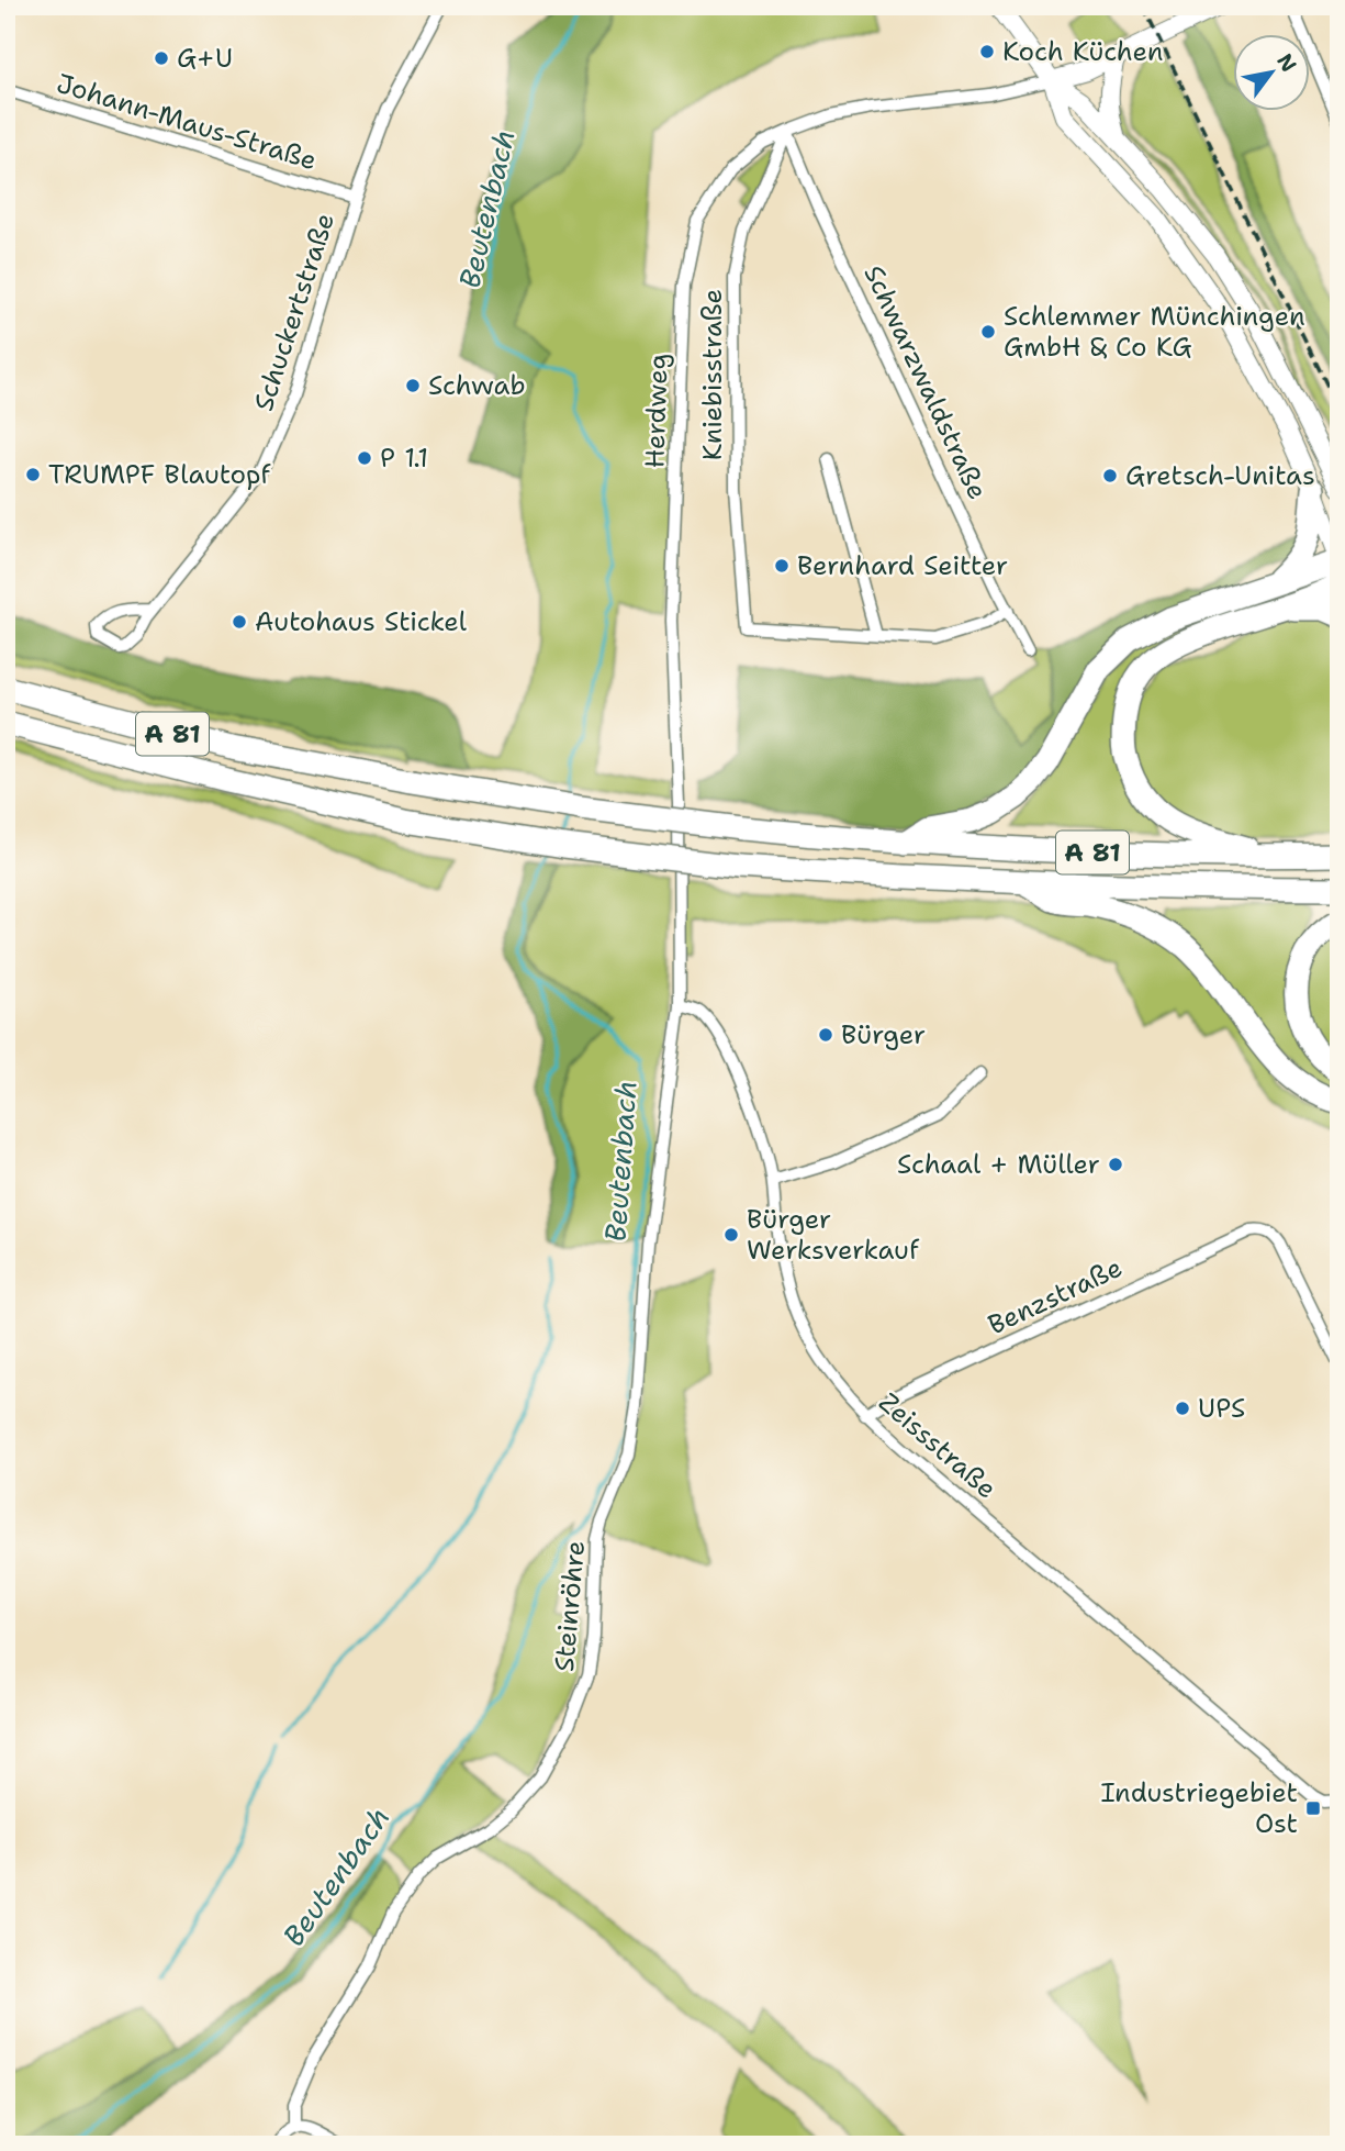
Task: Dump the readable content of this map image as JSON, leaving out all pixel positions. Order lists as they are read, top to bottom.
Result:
{
  "streets": {
    "highway": ["A 81"],
    "street": [
      "Johann-Maus-Straße",
      "Schuckertstraße",
      "Kniebisstraße",
      "Schwarzwaldstraße",
      "Herdweg",
      "Benzstraße",
      "Zeissstraße",
      "Steinröhre"
    ]
  },
  "crossings": [
    ["Johann-Maus-Straße", "Schuckertstraße"],
    ["Kniebisstraße", "Schwarzwaldstraße"],
    ["Kniebisstraße", "Herdweg"],
    ["Schwarzwaldstraße", "Herdweg"],
    ["Herdweg", "Zeissstraße"],
    ["Herdweg", "Steinröhre"],
    ["Benzstraße", "Zeissstraße"],
    ["Zeissstraße", "Steinröhre"]
  ],
  "water": ["Beutenbach"],
  "places": {
    "other": [
      "Koch Küchen",
      "G+U",
      "Schlemmer Münchingen GmbH & Co KG",
      "Schwab",
      "P 1.1",
      "TRUMPF Blautopf",
      "Gretsch-Unitas",
      "Bernhard Seitter",
      "Autohaus Stickel",
      "Bürger",
      "Schaal + Müller",
      "Bürger Werksverkauf",
      "UPS"
    ],
    "transit": ["Industriegebiet Ost"]
  },
  "north": "top right"
}
